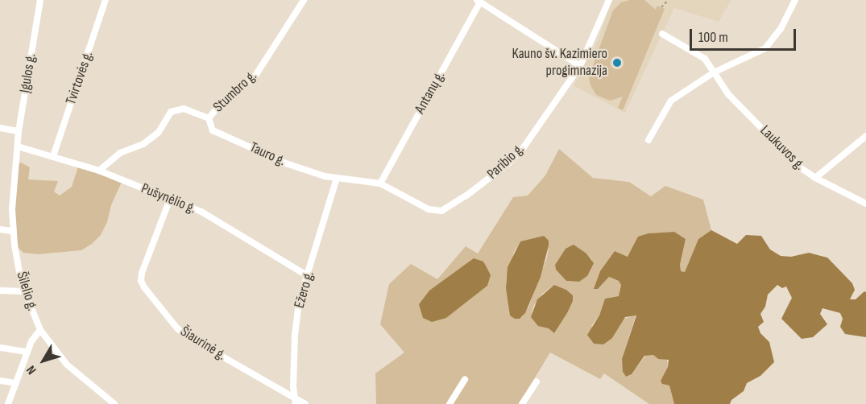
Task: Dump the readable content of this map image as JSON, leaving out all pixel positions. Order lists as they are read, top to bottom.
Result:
{
  "streets": {
    "street": [
      "Įgulos g.",
      "Tvirtovės g.",
      "Stumbro g.",
      "Antanų g.",
      "Laukuvos g.",
      "Tauro g.",
      "Paribio g.",
      "Pušynėlio g.",
      "Ežero g.",
      "Šilelio g.",
      "Šiaurinė g."
    ]
  },
  "crossings": [
    ["Įgulos g.", "Pušynėlio g."],
    ["Įgulos g.", "Šilelio g."],
    ["Tvirtovės g.", "Pušynėlio g."],
    ["Stumbro g.", "Tauro g."],
    ["Stumbro g.", "Pušynėlio g."],
    ["Antanų g.", "Paribio g."],
    ["Tauro g.", "Paribio g."],
    ["Tauro g.", "Ežero g."],
    ["Paribio g.", "Ežero g."],
    ["Pušynėlio g.", "Ežero g."],
    ["Pušynėlio g.", "Šilelio g."],
    ["Pušynėlio g.", "Šiaurinė g."],
    ["Ežero g.", "Šiaurinė g."]
  ],
  "places": ["Kauno šv. Kazimiero progimnazija"],
  "scale_bar": "100 m",
  "north": "bottom left"
}
